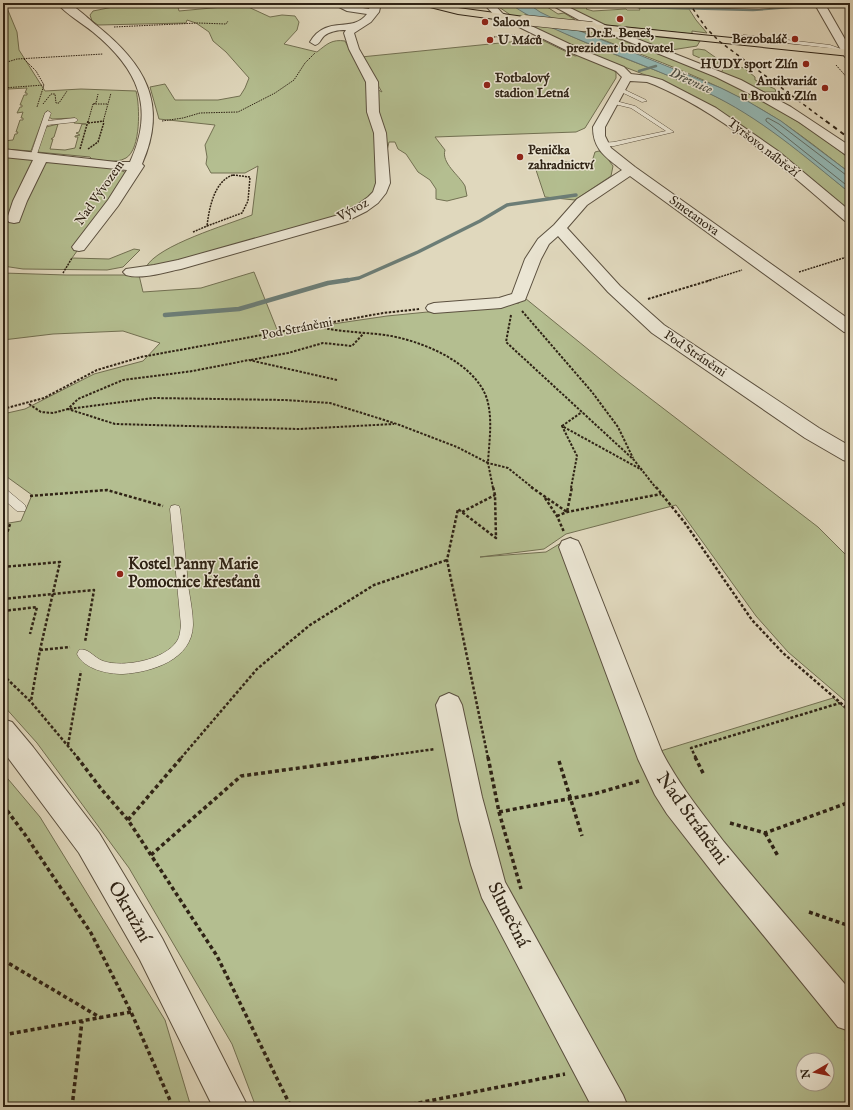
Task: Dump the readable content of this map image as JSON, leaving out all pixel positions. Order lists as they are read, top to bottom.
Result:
{
  "streets": {
    "street": [
      "Tyršovo nábřeží",
      "Nad Vývozem",
      "Vývoz",
      "Smetanova",
      "Pod Stráněmi",
      "Nad Stráněmi",
      "Okružní",
      "Slunečná"
    ]
  },
  "water": ["Dřevnice"],
  "places": [
    "Dr.E. Beneš, prezident budovatel",
    "Saloon",
    "Bezobaláč",
    "U Máců",
    "HUDY sport Zlín",
    "Fotbalový stadion Letná",
    "Antikvariát u Brouků Zlín",
    "Penička zahradnictví",
    "Kostel Panny Marie Pomocnice křesťanů"
  ],
  "north": "left"
}
